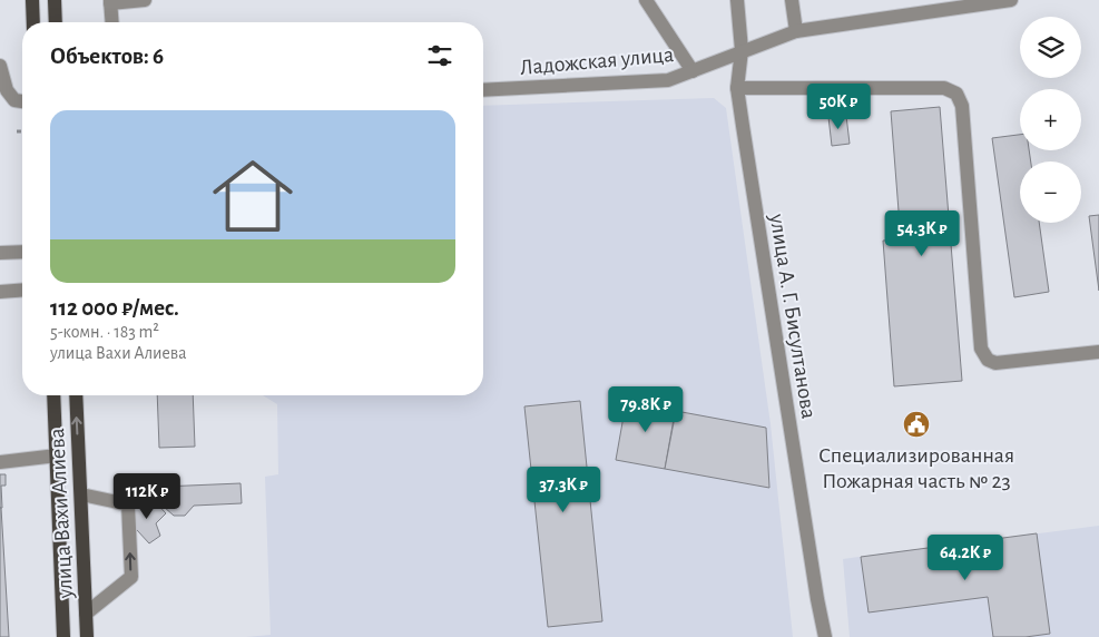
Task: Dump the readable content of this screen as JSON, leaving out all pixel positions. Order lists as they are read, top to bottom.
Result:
{
  "streets": {
    "main road": ["улица Вахи Алиева"],
    "street": ["Ладожская улица", "улица А. Г. Бисултанова"]
  },
  "crossings": [
    ["Ладожская улица", "улица А. Г. Бисултанова"]
  ],
  "places": {
    "public building": ["Специализированная Пожарная часть № 23"]
  },
  "page": {
    "map_buttons": ["+", "−"],
    "heading": "Объектов: 6",
    "price": [
      "50K ₽",
      "54.3K ₽",
      "79.8K ₽",
      "37.3K ₽",
      "112K ₽",
      "64.2K ₽"
    ],
    "list": [
      {
        "name": "112 000 ₽/мес.",
        "note": "5-комн. · 183 m² · улица Вахи Алиева"
      }
    ]
  }
}
